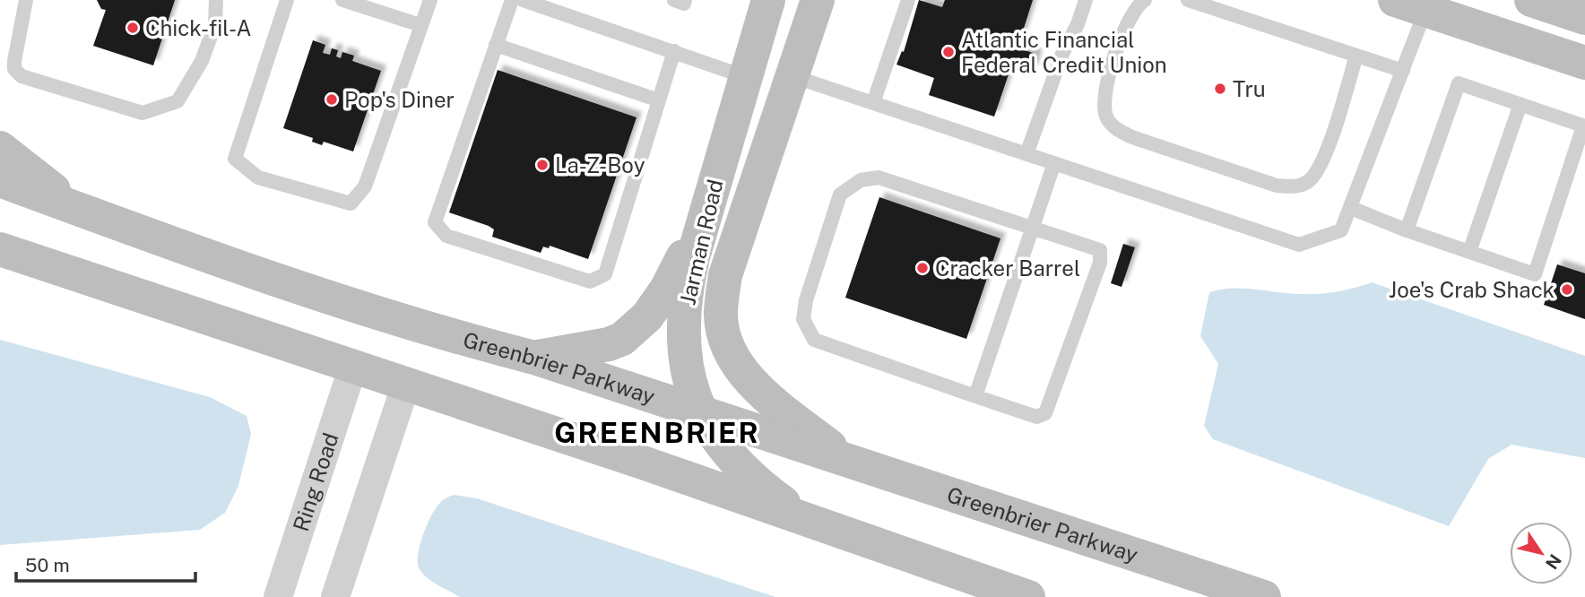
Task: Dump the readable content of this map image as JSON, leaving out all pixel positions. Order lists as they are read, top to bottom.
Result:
{
  "streets": {
    "main road": ["Jarman Road", "Greenbrier Parkway"],
    "street": ["Ring Road"]
  },
  "crossings": [
    ["Jarman Road", "Greenbrier Parkway"]
  ],
  "districts": ["GREENBRIER"],
  "places": [
    "Chick-fil-A",
    "Atlantic Financial Federal Credit Union",
    "Tru",
    "Pop's Diner",
    "La-Z-Boy",
    "Cracker Barrel",
    "Joe's Crab Shack"
  ],
  "scale_bar": "50 m",
  "north": "bottom right"
}
